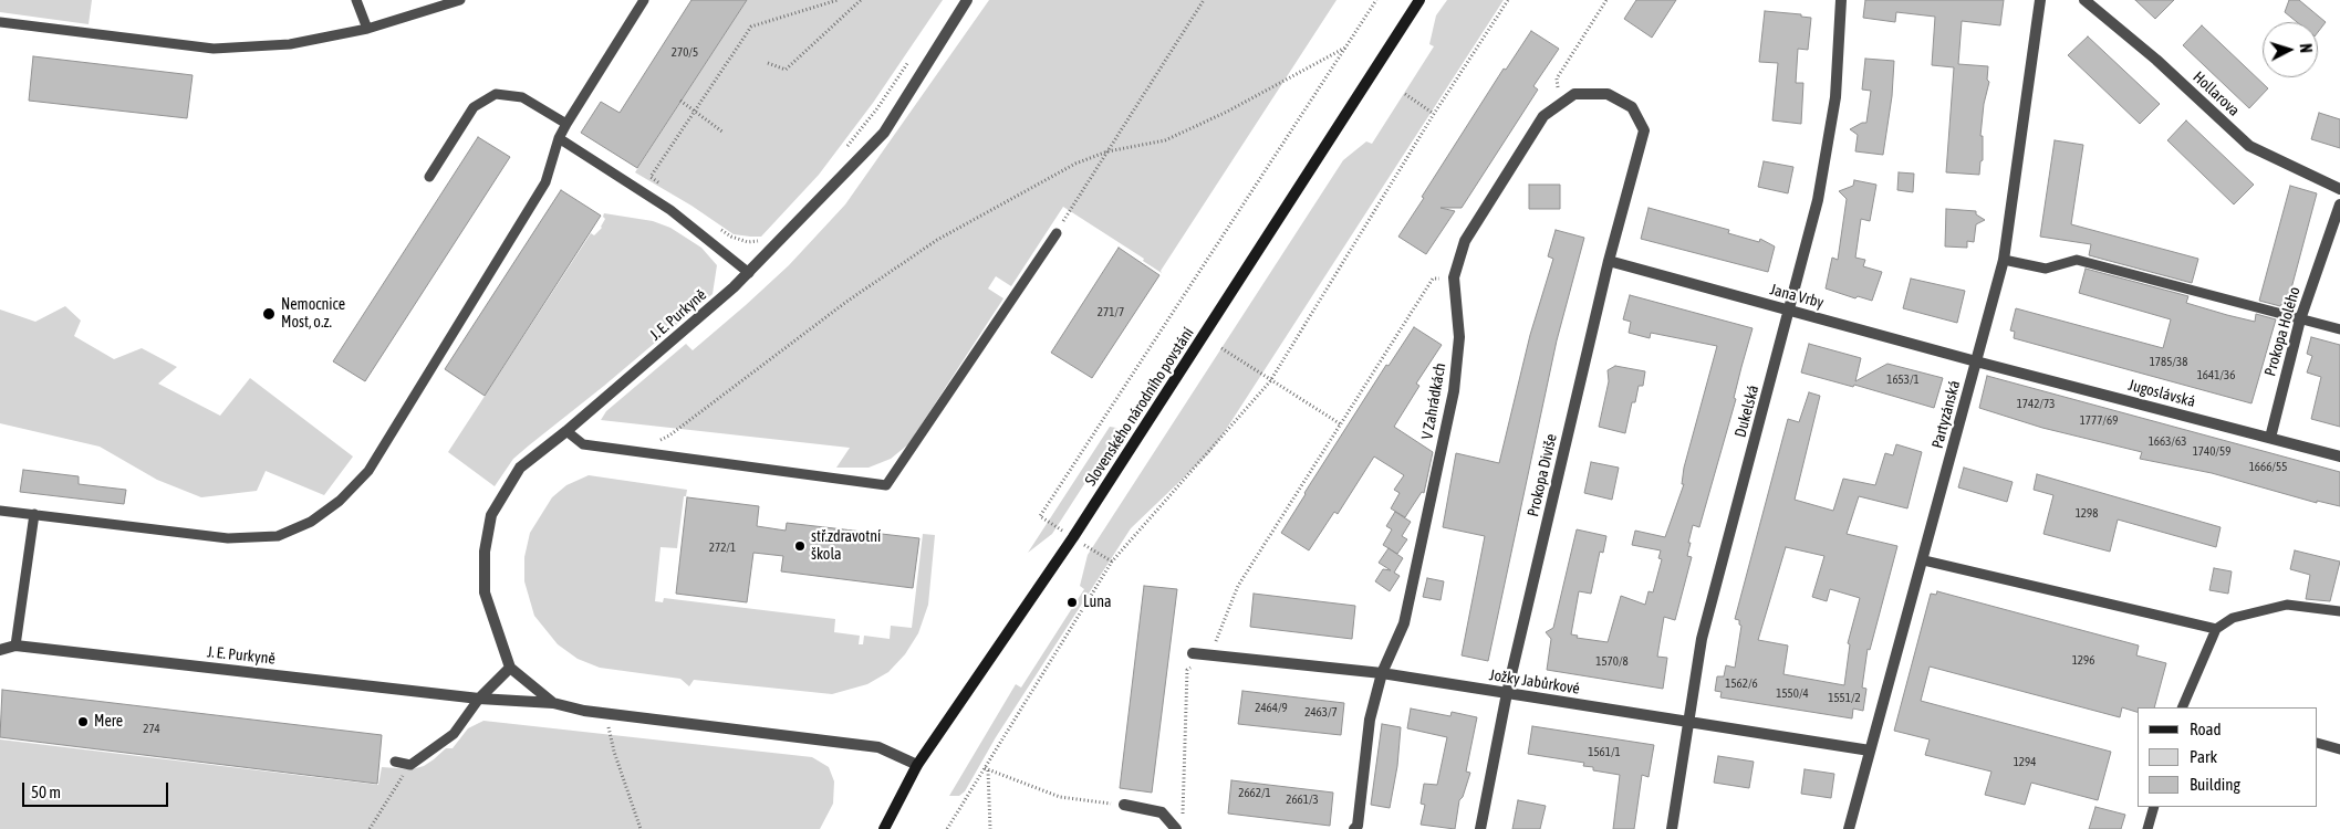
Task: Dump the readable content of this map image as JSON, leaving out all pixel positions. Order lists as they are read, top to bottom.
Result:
{
  "streets": {
    "street": [
      "Hollarova",
      "Jana Vrby",
      "J. E. Purkyně",
      "Prokopa Holého",
      "Jugoslávská",
      "V Zahrádkách",
      "Slovenského národního povstání",
      "Dukelská",
      "Partyzánská",
      "Prokopa Diviše",
      "Jožky Jabůrkové"
    ]
  },
  "crossings": [
    ["Jana Vrby", "Jugoslávská"],
    ["Jana Vrby", "Dukelská"],
    ["Jana Vrby", "Partyzánská"],
    ["Jana Vrby", "Prokopa Diviše"],
    ["J. E. Purkyně", "Slovenského národního povstání"],
    ["Prokopa Holého", "Jugoslávská"],
    ["Jugoslávská", "Partyzánská"],
    ["V Zahrádkách", "Prokopa Diviše"],
    ["V Zahrádkách", "Jožky Jabůrkové"],
    ["Dukelská", "Jožky Jabůrkové"],
    ["Partyzánská", "Jožky Jabůrkové"],
    ["Prokopa Diviše", "Jožky Jabůrkové"]
  ],
  "places": [
    "Nemocnice Most, o.z.",
    "stř.zdravotní škola",
    "Luna",
    "Mere"
  ],
  "house_numbers": [
    "270/5",
    "271/7",
    "1785/38",
    "1641/36",
    "1653/1",
    "1742/73",
    "1777/69",
    "1663/63",
    "1740/59",
    "1666/55",
    "1298",
    "272/1",
    "1296",
    "1570/8",
    "1562/6",
    "1550/4",
    "1551/2",
    "2464/9",
    "2463/7",
    "274",
    "1561/1",
    "1294",
    "2662/1",
    "2661/3"
  ],
  "legend": ["Road", "Park", "Building"],
  "scale_bar": "50 m",
  "north": "right"
}
